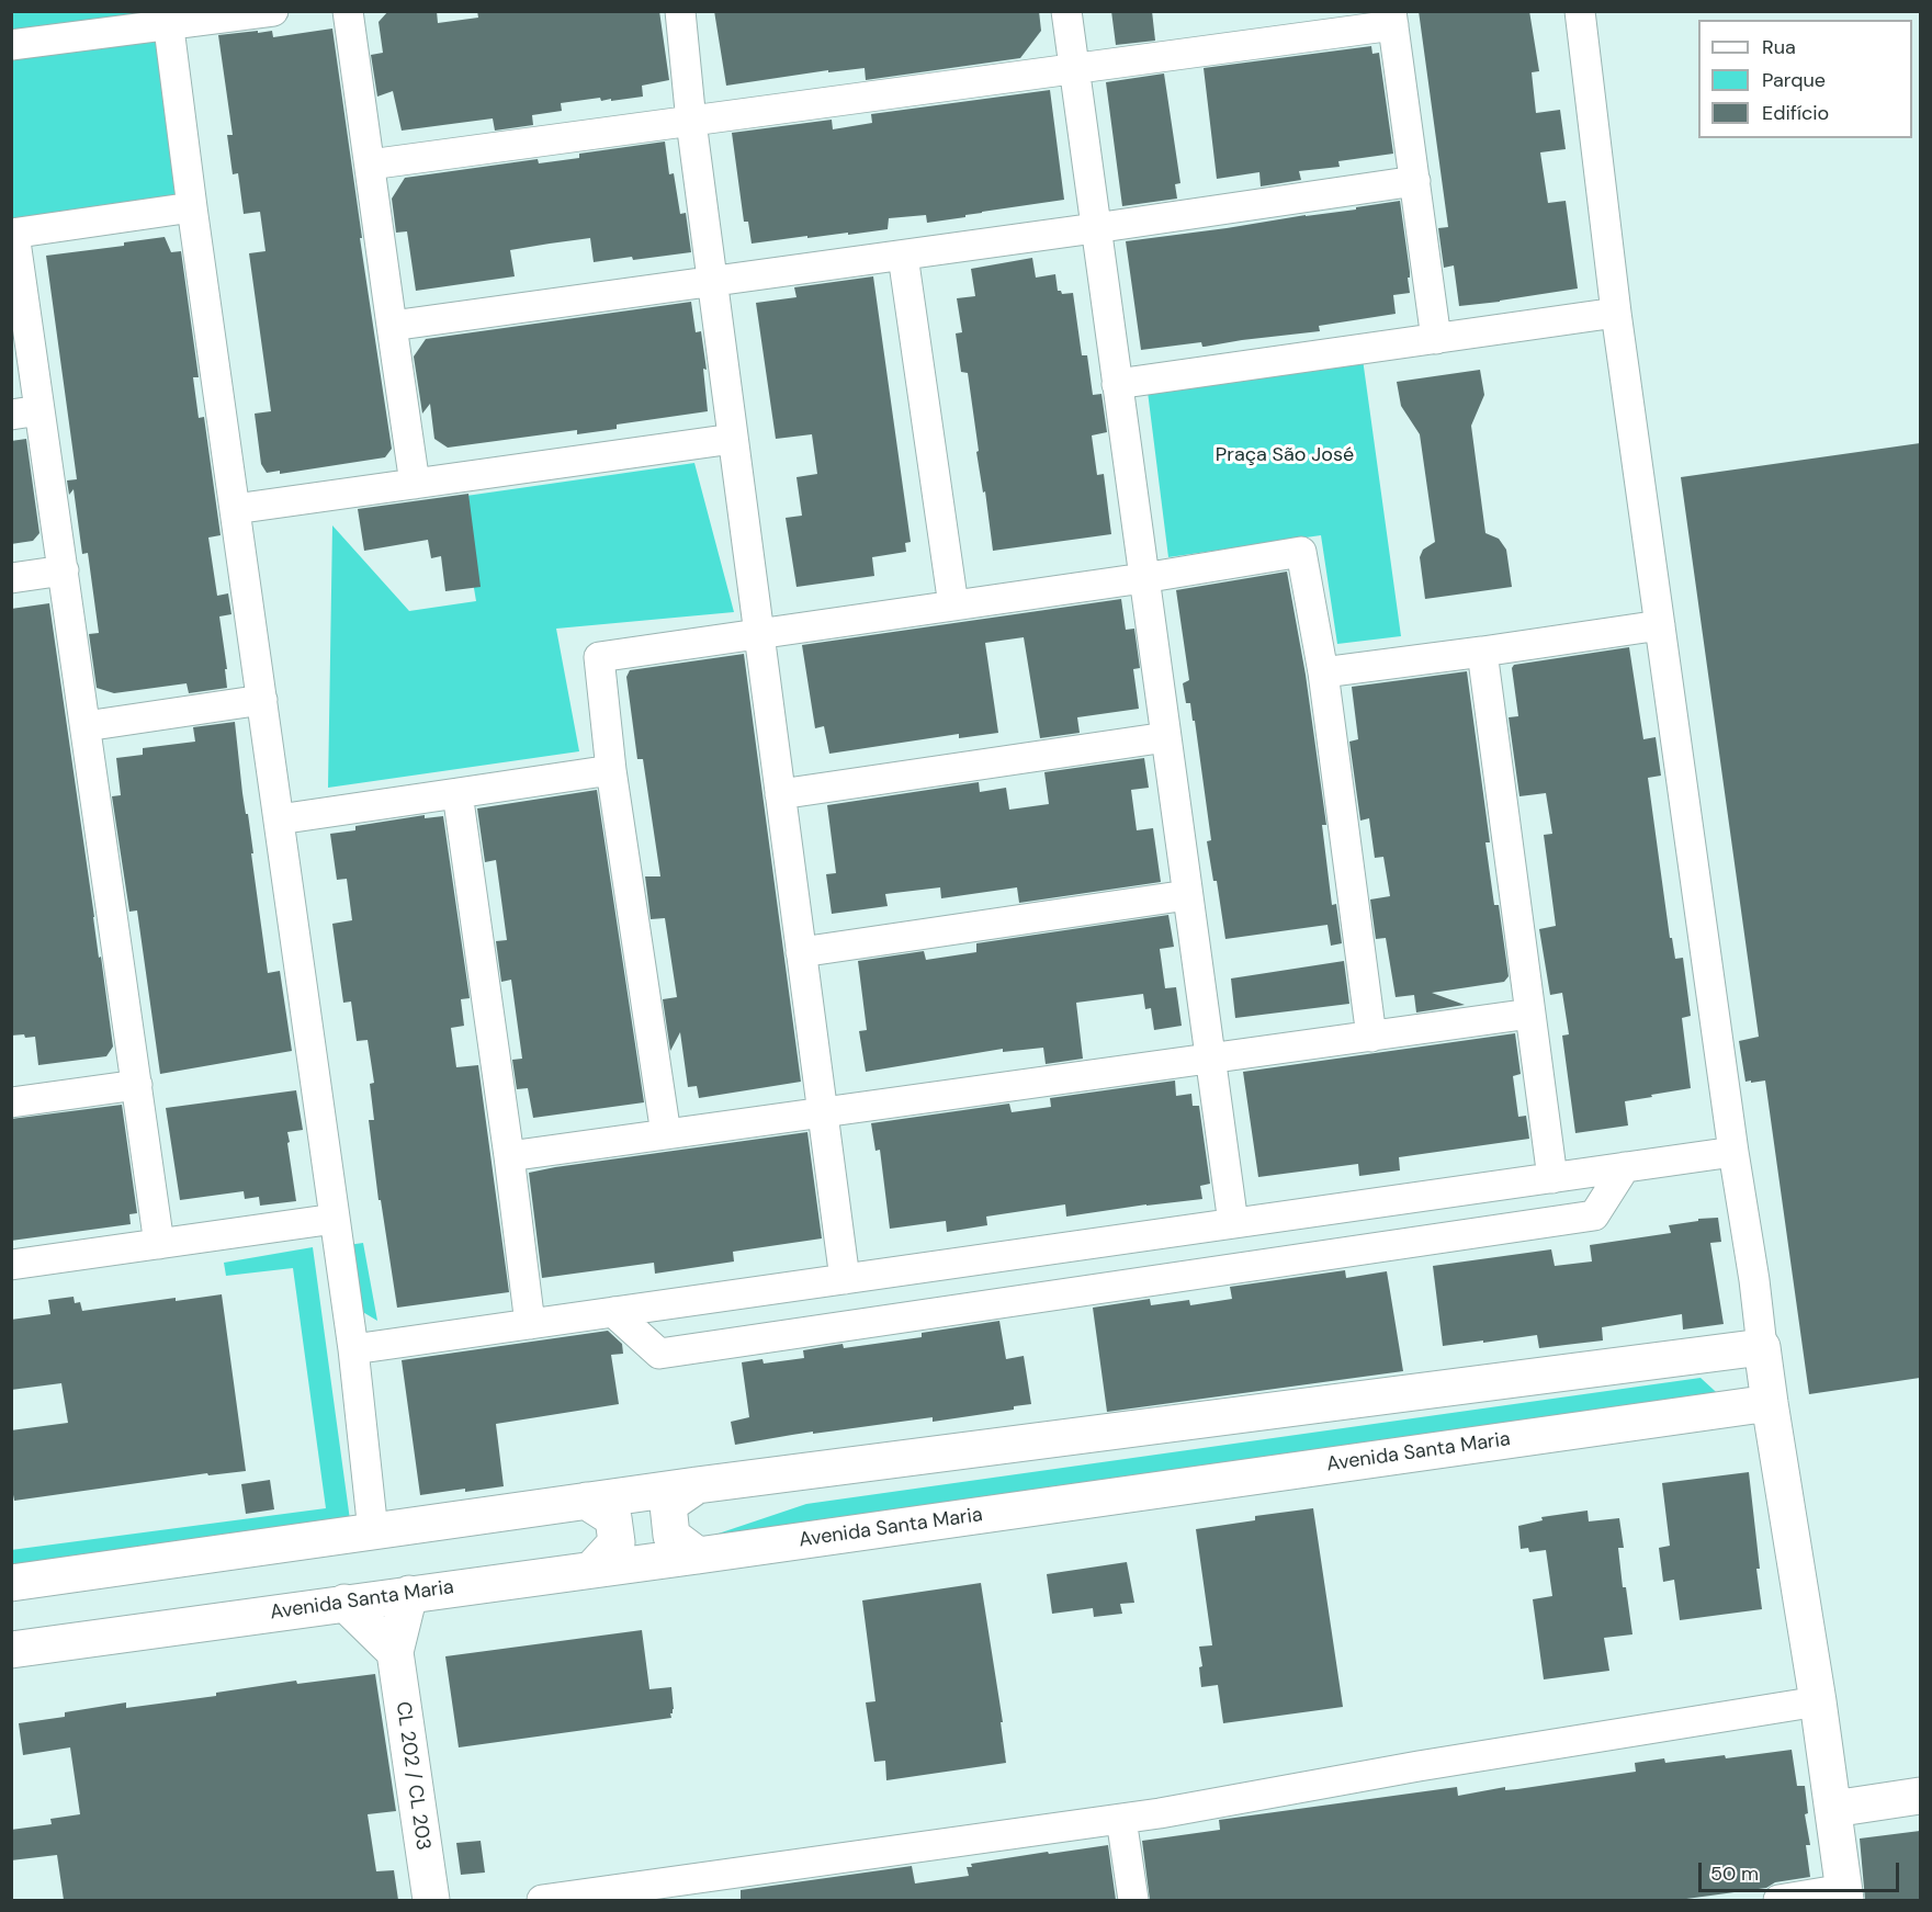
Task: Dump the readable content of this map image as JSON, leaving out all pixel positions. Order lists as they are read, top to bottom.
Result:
{
  "streets": {
    "main road": ["Avenida Santa Maria", "CL 202 / CL 203"]
  },
  "parks": ["Praça São José"],
  "legend": ["Rua", "Parque", "Edifício"],
  "scale_bar": "50 m"
}
